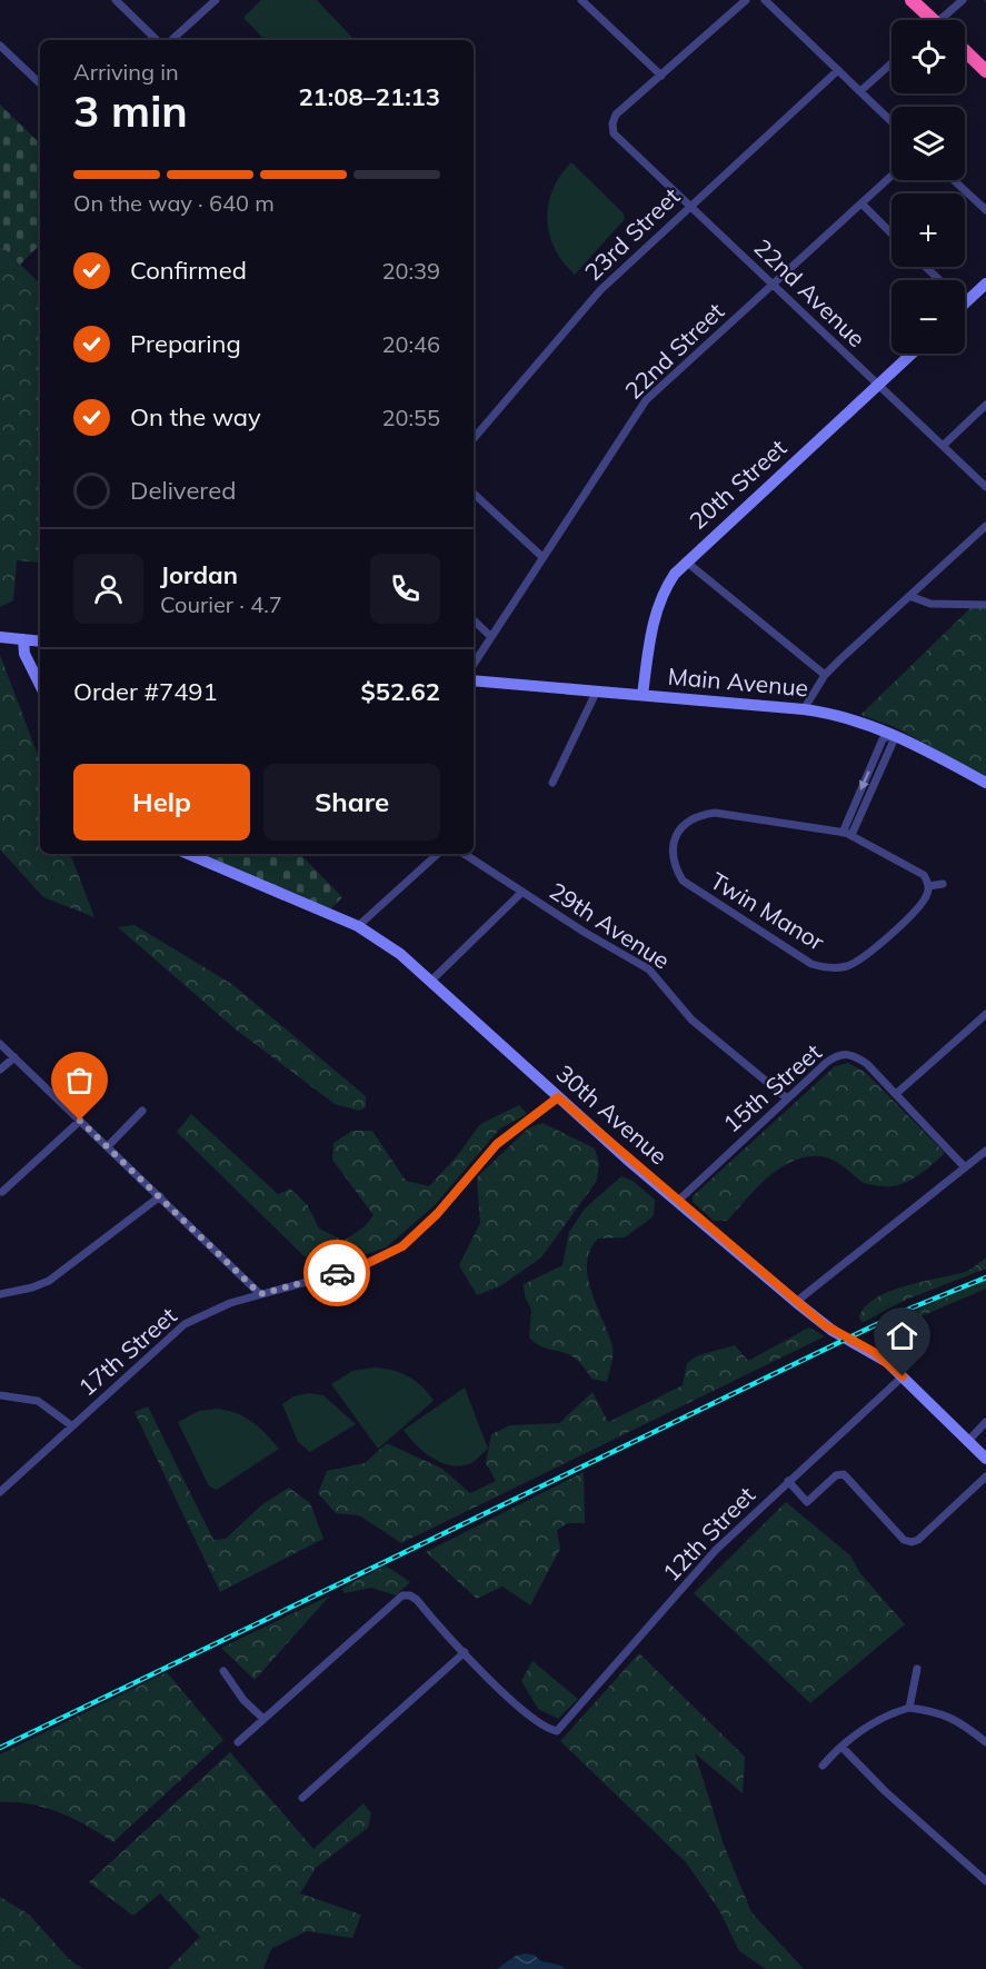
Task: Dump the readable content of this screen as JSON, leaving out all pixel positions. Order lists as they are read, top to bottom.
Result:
{
  "streets": {
    "street": [
      "23rd Street",
      "22nd Avenue",
      "22nd Street",
      "20th Street",
      "Main Avenue",
      "Twin Manor",
      "29th Avenue",
      "15th Street",
      "30th Avenue",
      "17th Street",
      "12th Street"
    ]
  },
  "crossings": [
    ["23rd Street", "22nd Avenue"],
    ["22nd Avenue", "22nd Street"],
    ["22nd Avenue", "20th Street"],
    ["20th Street", "Main Avenue"],
    ["29th Avenue", "15th Street"],
    ["15th Street", "30th Avenue"],
    ["30th Avenue", "17th Street"],
    ["30th Avenue", "12th Street"]
  ],
  "page": {
    "map_buttons": ["+", "−"],
    "heading": ["3 min", "Arriving in", "21:08–21:13"],
    "panel": [
      "Jordan",
      "Courier · 4.7",
      "Order #7491",
      "$52.62"
    ],
    "bar": "On the way · 640 m",
    "list": [
      ["Confirmed", "20:39"],
      ["Preparing", "20:46"],
      ["On the way", "20:55"],
      "Delivered"
    ],
    "buttons": ["Help", "Share"]
  }
}
